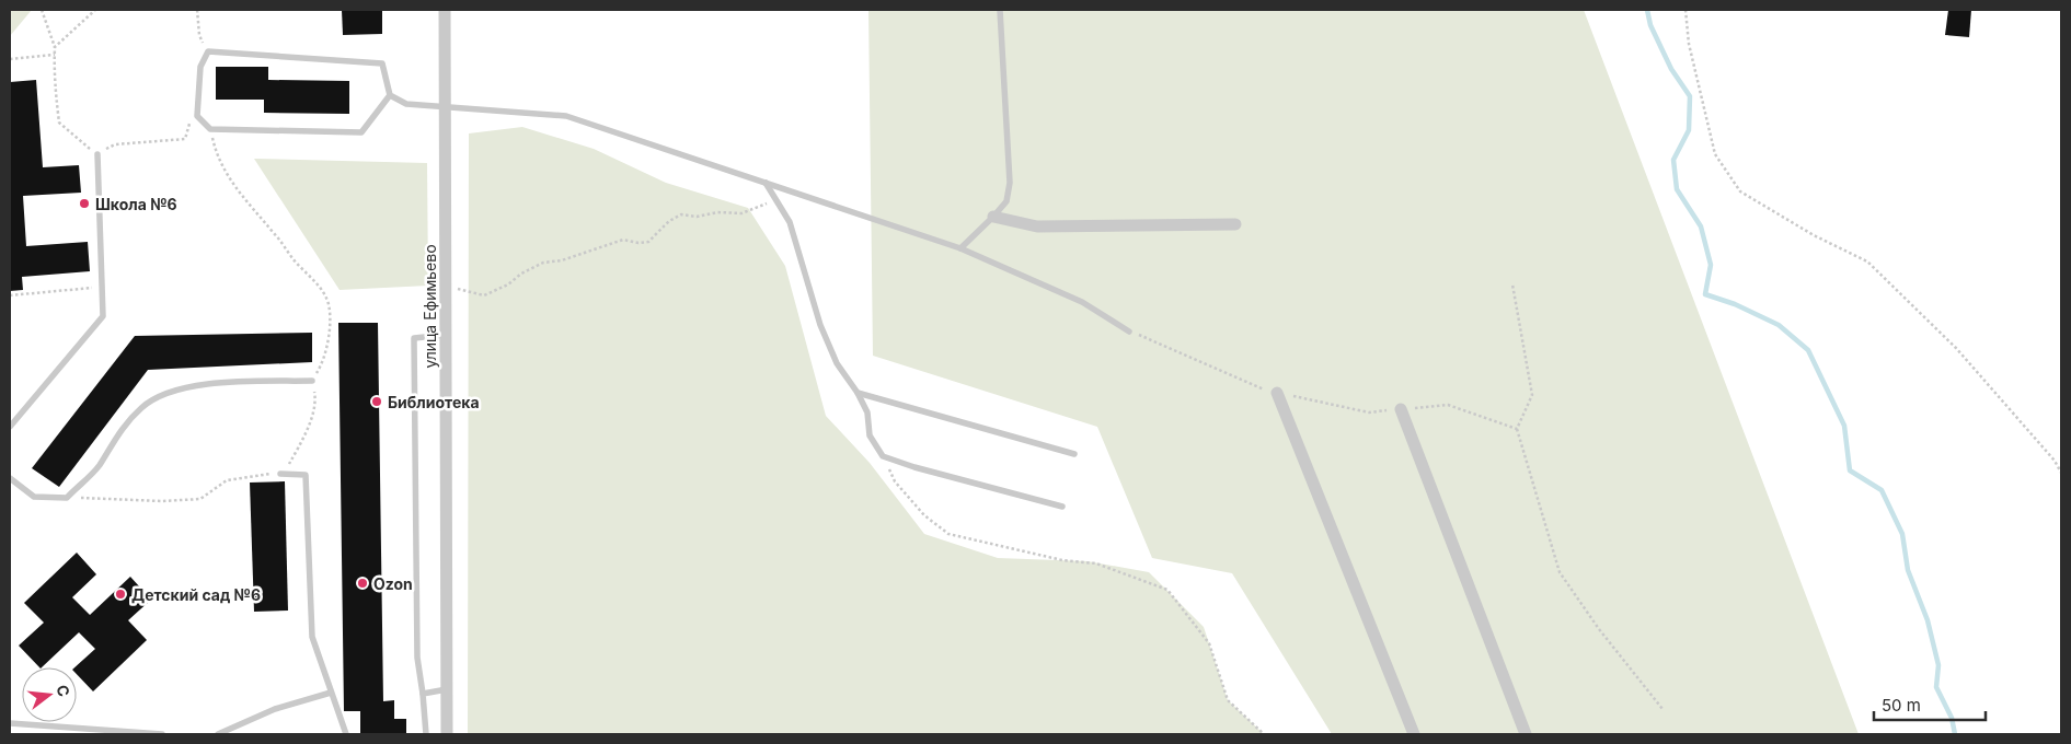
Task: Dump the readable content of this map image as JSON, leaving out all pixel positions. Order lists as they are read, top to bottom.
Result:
{
  "streets": {
    "street": ["улица Ефимьево"]
  },
  "places": [
    "Школа №6",
    "Библиотека",
    "Ozon",
    "Детский сад №6"
  ],
  "scale_bar": "50 m",
  "north": "right"
}
